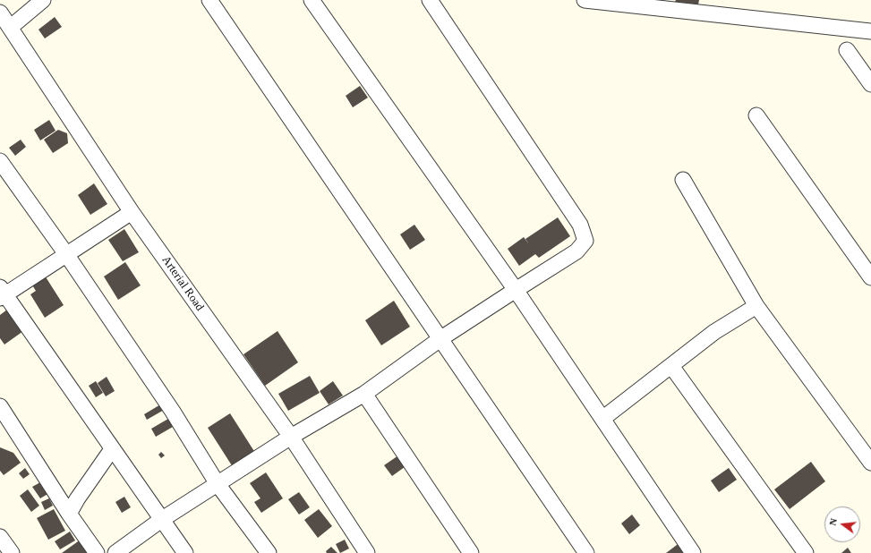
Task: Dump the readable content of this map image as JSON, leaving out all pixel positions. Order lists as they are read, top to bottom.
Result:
{
  "streets": {
    "street": ["Arterial Road"]
  },
  "north": "left"
}
